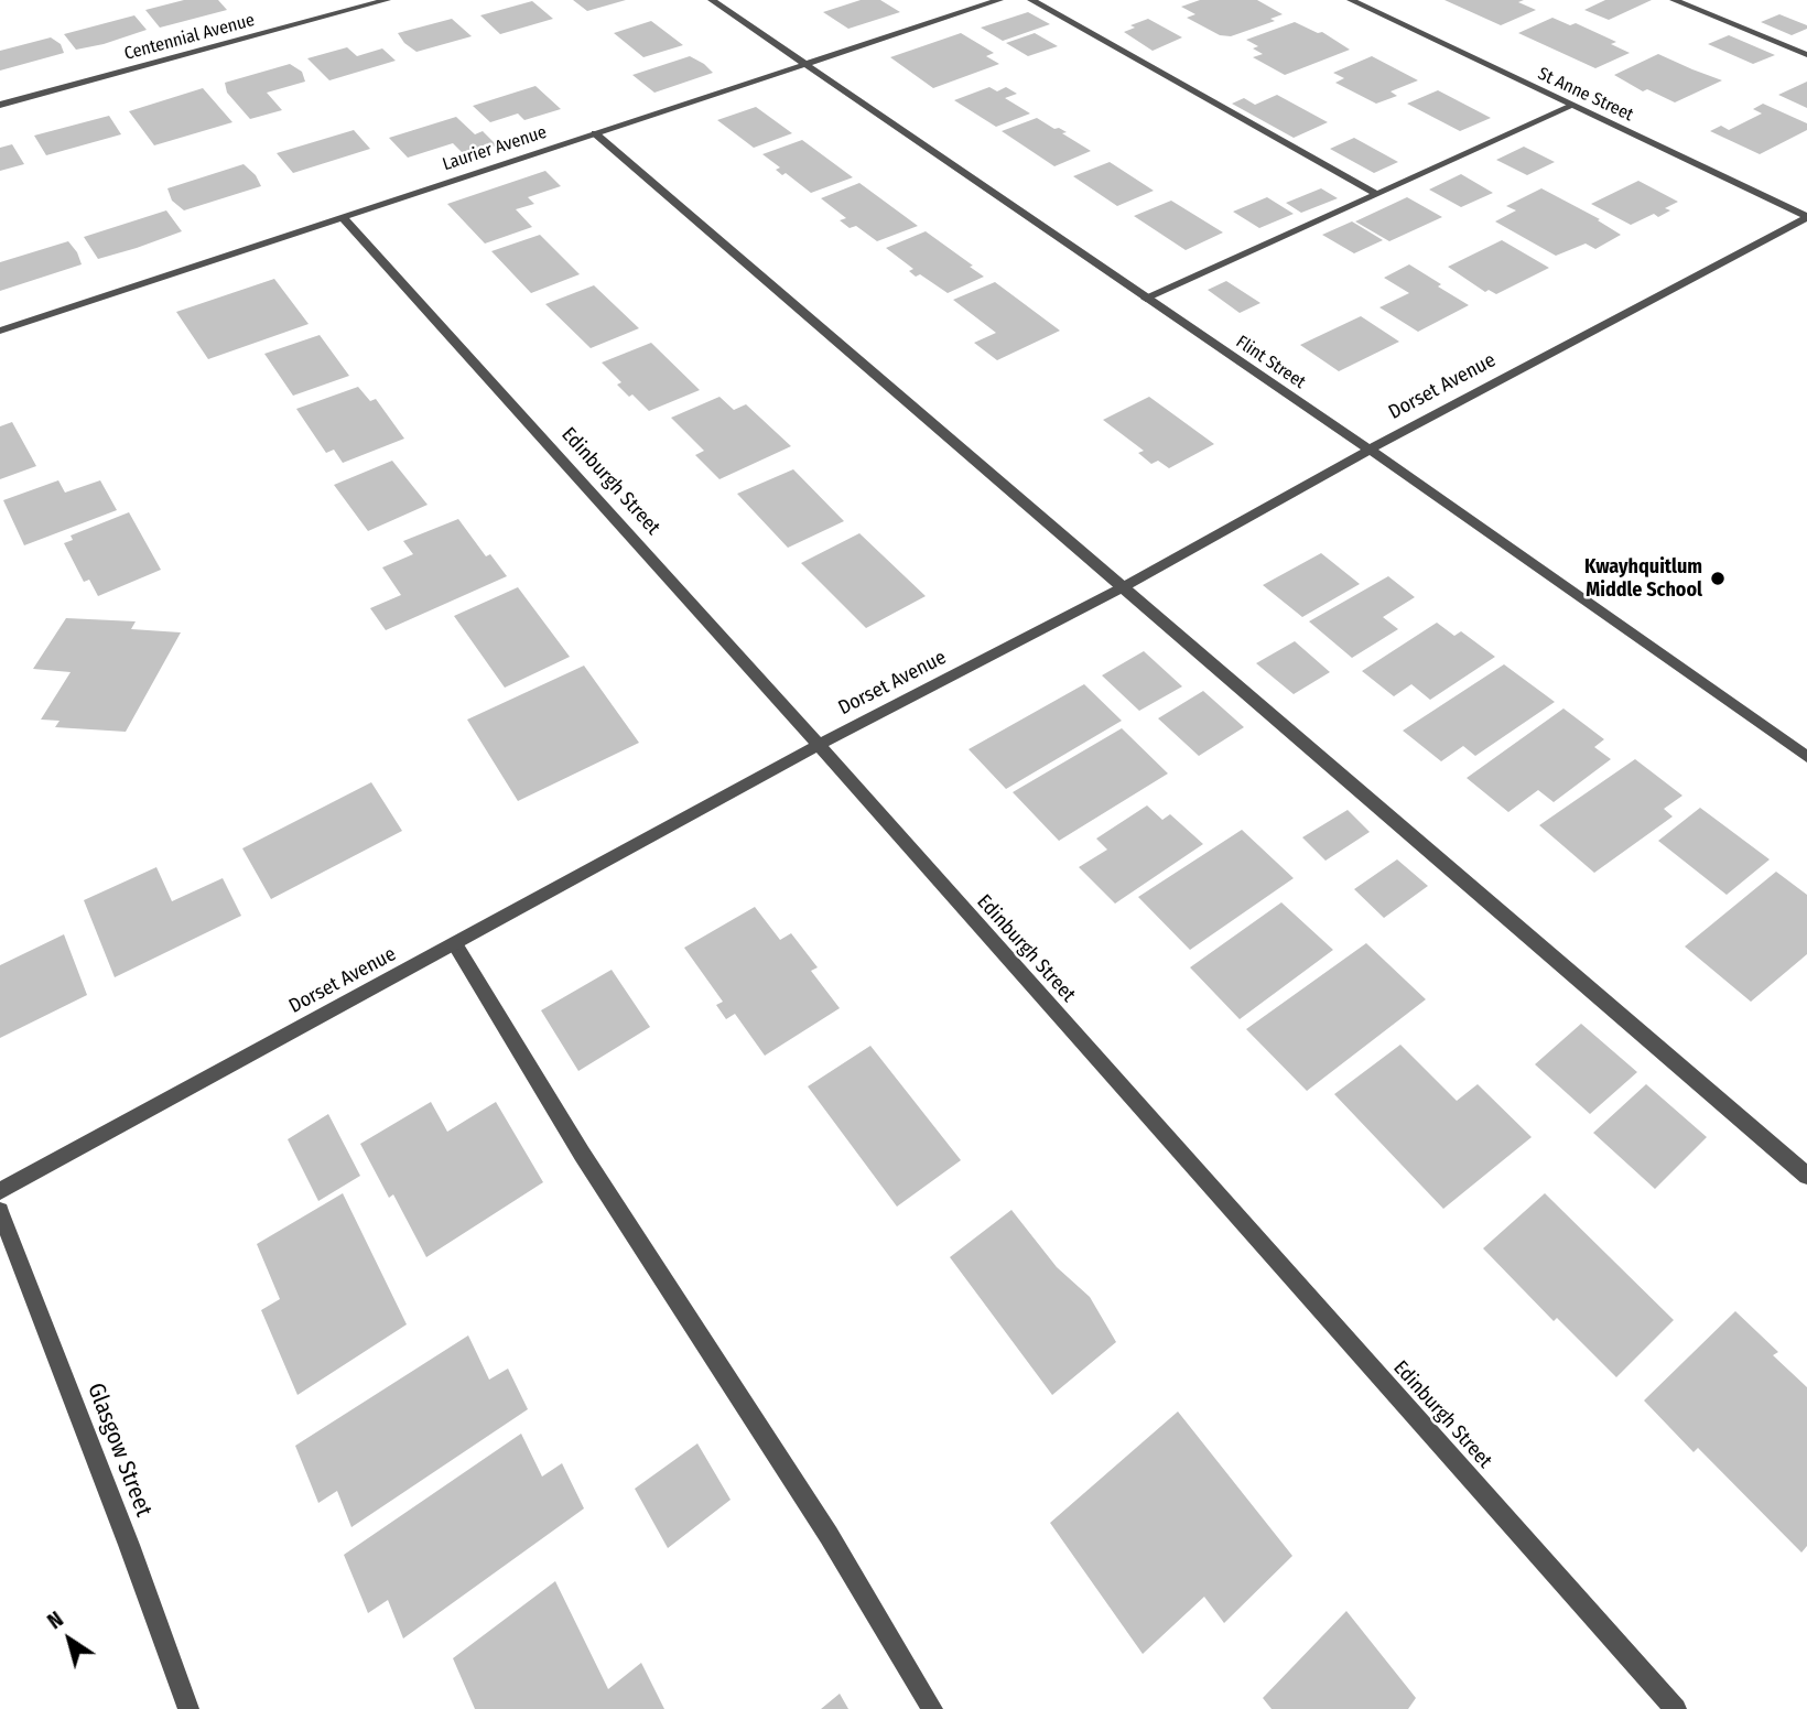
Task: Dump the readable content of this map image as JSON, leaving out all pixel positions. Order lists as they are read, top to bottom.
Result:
{
  "streets": {
    "street": [
      "Centennial Avenue",
      "St Anne Street",
      "Laurier Avenue",
      "Flint Street",
      "Dorset Avenue",
      "Edinburgh Street",
      "Glasgow Street"
    ]
  },
  "crossings": [
    ["St Anne Street", "Dorset Avenue"],
    ["Laurier Avenue", "Flint Street"],
    ["Laurier Avenue", "Edinburgh Street"],
    ["Flint Street", "Dorset Avenue"],
    ["Dorset Avenue", "Edinburgh Street"]
  ],
  "places": ["Kwayhquitlum Middle School"],
  "north": "top left"
}
